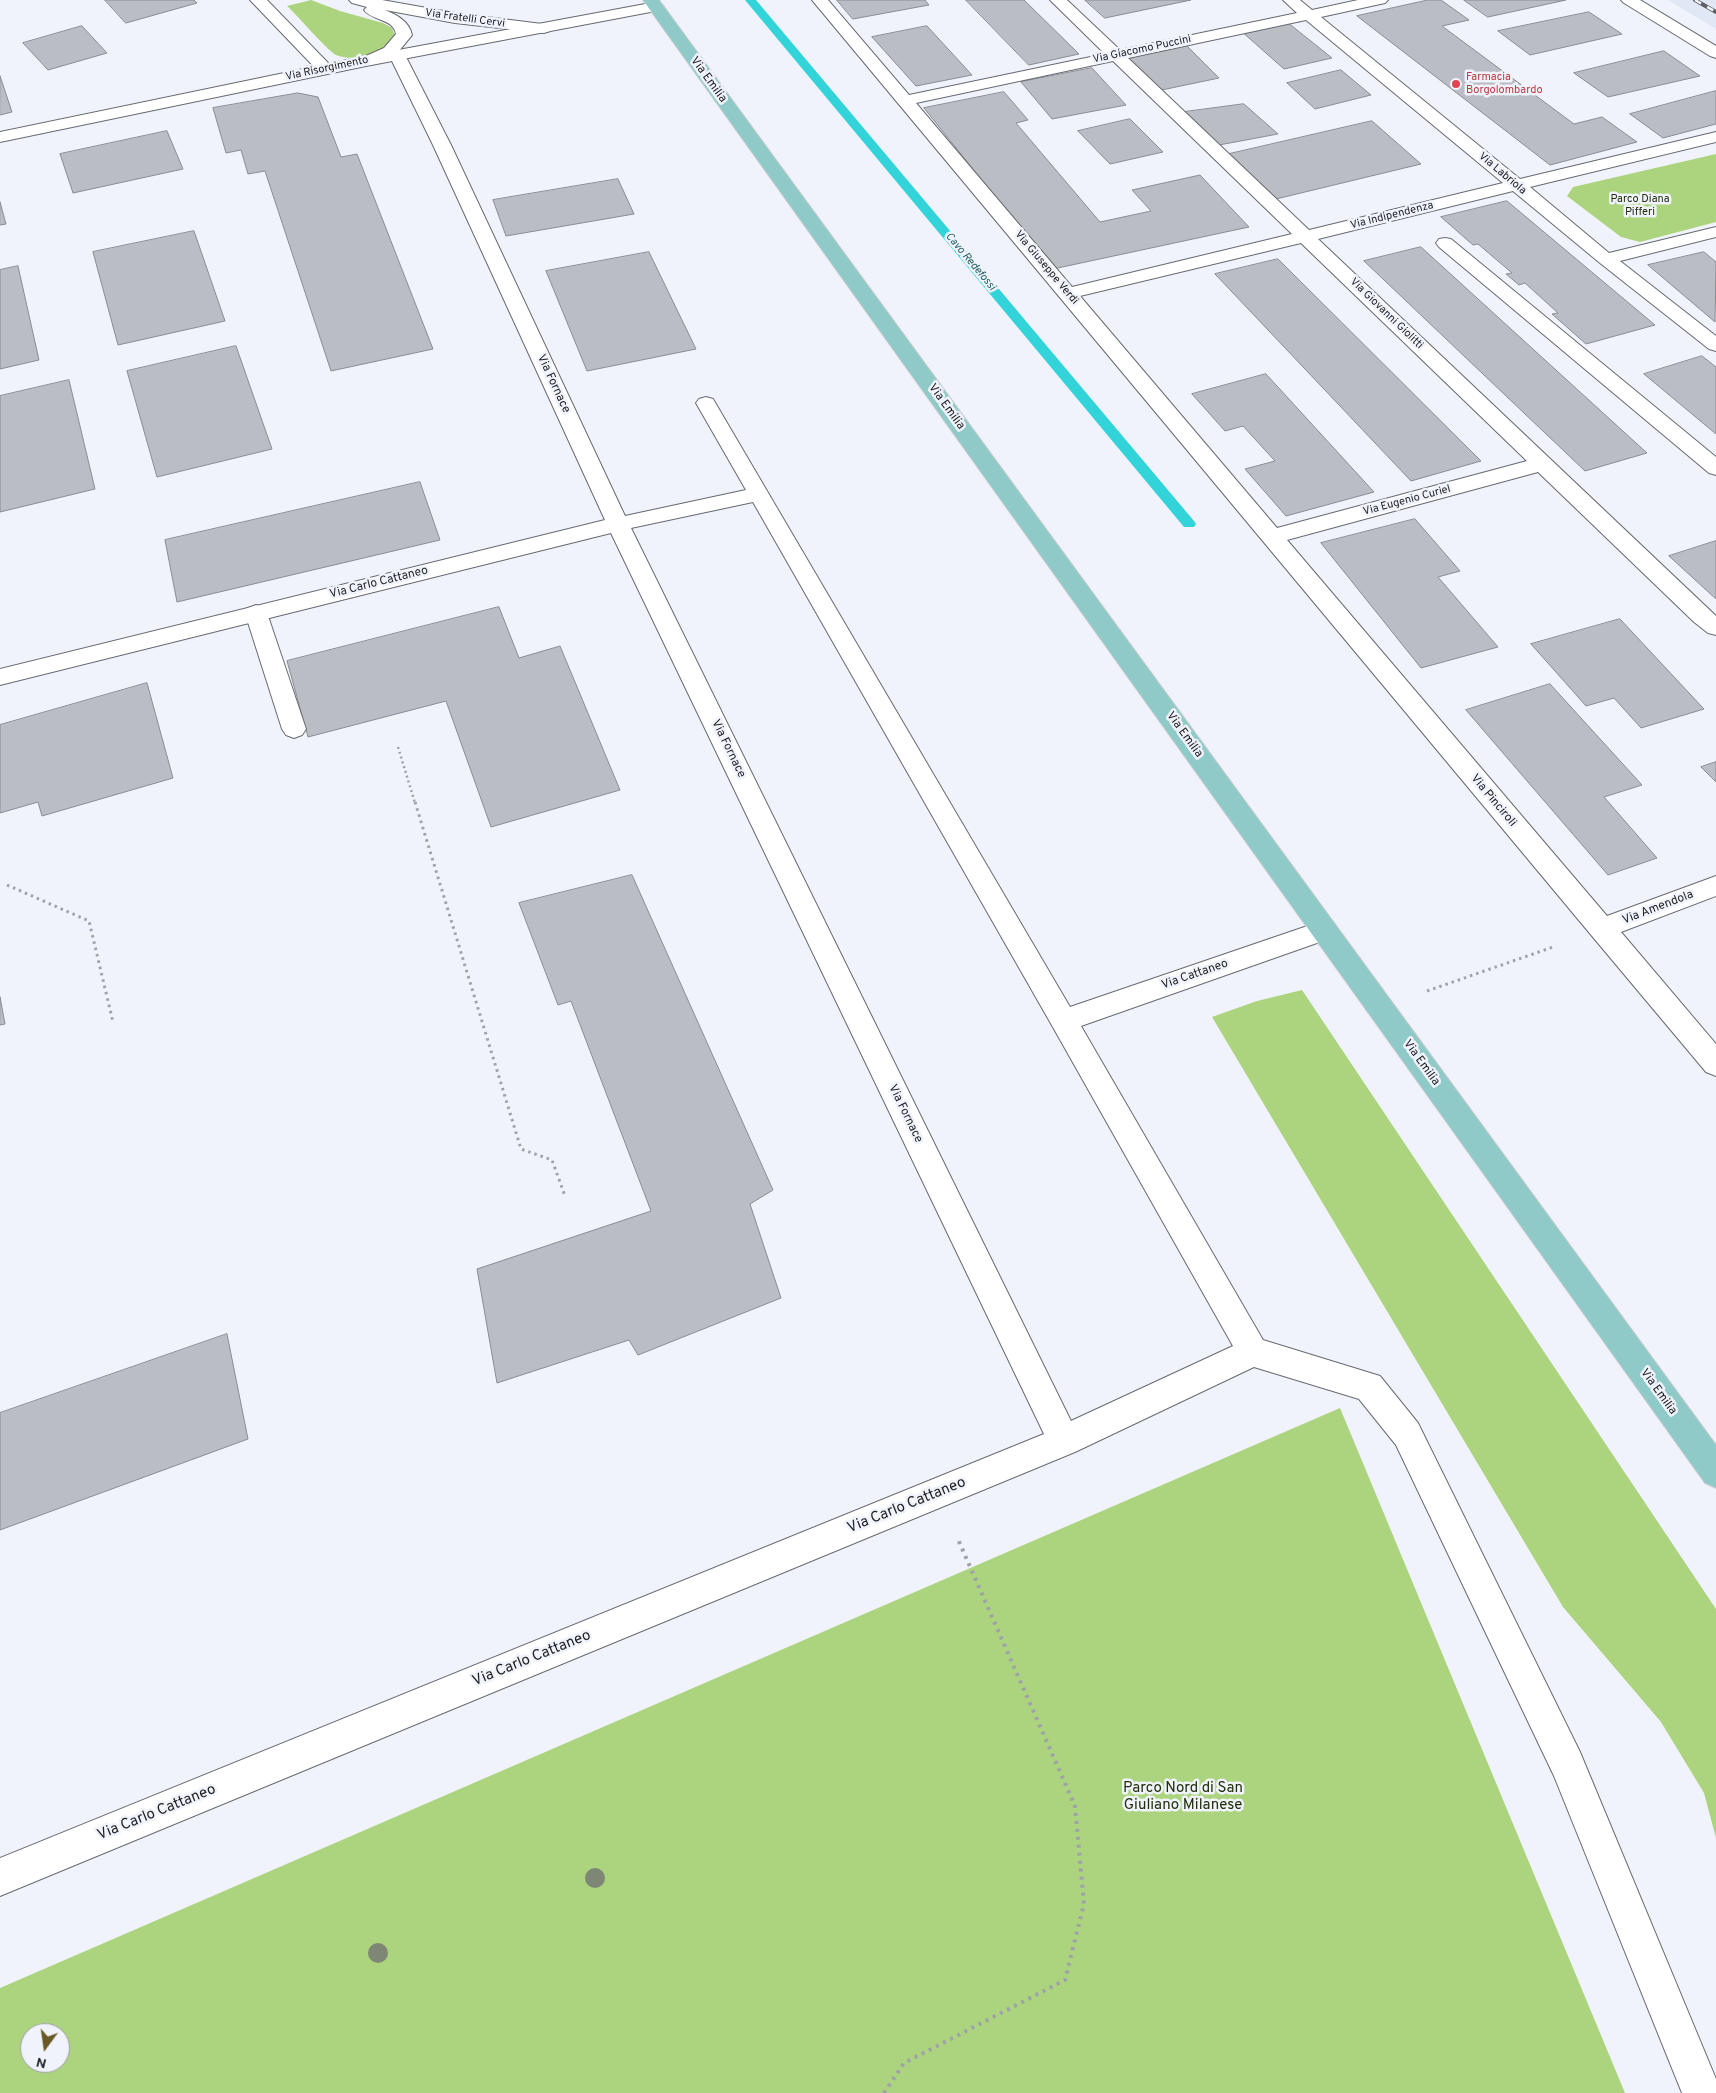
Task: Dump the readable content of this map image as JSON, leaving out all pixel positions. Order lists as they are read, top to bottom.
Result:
{
  "streets": {
    "main road": ["Via Emilia"],
    "street": [
      "Via Fratelli Cervi",
      "Via Giacomo Puccini",
      "Via Risorgimento",
      "Via Labriola",
      "Via Indipendenza",
      "Via Giuseppe Verdi",
      "Via Giovanni Giolitti",
      "Via Fornace",
      "Via Eugenio Curiel",
      "Via Carlo Cattaneo",
      "Via Pinciroli",
      "Via Amendola",
      "Via Cattaneo"
    ]
  },
  "crossings": [
    ["Via Fratelli Cervi", "Via Risorgimento"],
    ["Via Giacomo Puccini", "Via Labriola"],
    ["Via Giacomo Puccini", "Via Giuseppe Verdi"],
    ["Via Giacomo Puccini", "Via Giovanni Giolitti"],
    ["Via Risorgimento", "Via Emilia"],
    ["Via Risorgimento", "Via Fornace"],
    ["Via Emilia", "Via Cattaneo"],
    ["Via Labriola", "Via Indipendenza"],
    ["Via Indipendenza", "Via Giuseppe Verdi"],
    ["Via Indipendenza", "Via Giovanni Giolitti"],
    ["Via Giuseppe Verdi", "Via Eugenio Curiel"],
    ["Via Giuseppe Verdi", "Via Pinciroli"],
    ["Via Giovanni Giolitti", "Via Eugenio Curiel"],
    ["Via Fornace", "Via Carlo Cattaneo"],
    ["Via Eugenio Curiel", "Via Pinciroli"],
    ["Via Pinciroli", "Via Amendola"]
  ],
  "water": ["Cavo Redefossi"],
  "parks": ["Parco Diana Pifferi", "Parco Nord di San Giuliano Milanese"],
  "places": ["Farmacia Borgolombardo"],
  "north": "bottom"
}
